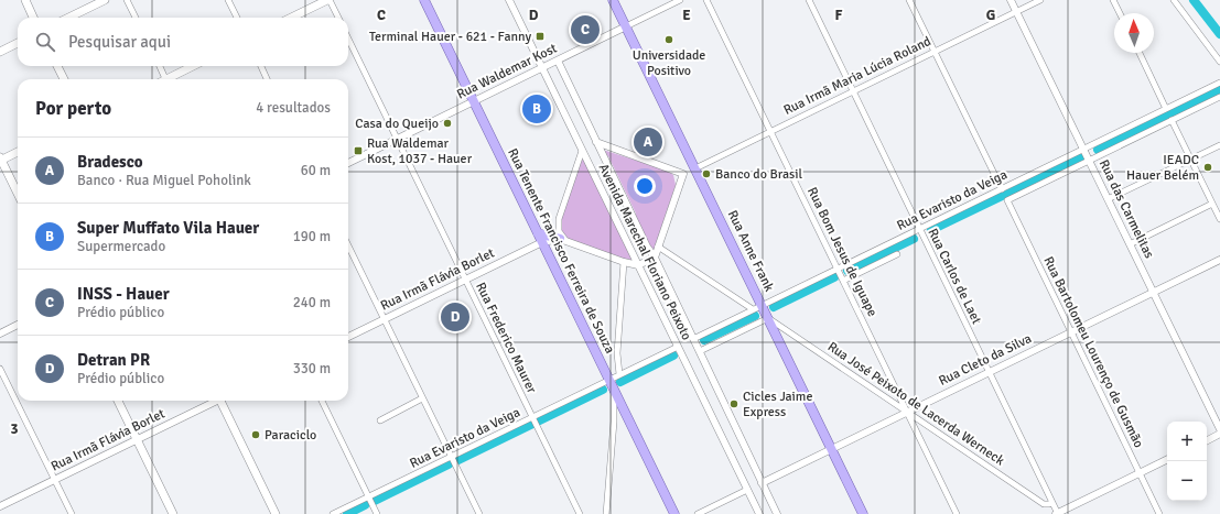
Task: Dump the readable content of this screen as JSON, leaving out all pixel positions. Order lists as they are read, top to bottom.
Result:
{
  "streets": {
    "main road": ["Rua Tenente Francisco Ferreira de Souza", "Rua Anne Frank"],
    "street": [
      "Rua Waldemar Kost",
      "Rua Irmã Maria Lúcia Roland",
      "Rua Evaristo da Veiga",
      "Rua das Carmelitas",
      "Avenida Marechal Floriano Peixoto",
      "Rua Bom Jesus de Iguape",
      "Rua Carlos de Laet",
      "Rua Irmã Flávia Borlet",
      "Rua Frederico Maurer",
      "Rua Bartolomeu Lourenço de Gusmão",
      "Rua Cleto da Silva",
      "Rua José Peixoto de Lacerda Werneck"
    ]
  },
  "crossings": [
    ["Rua Waldemar Kost", "Rua Tenente Francisco Ferreira de Souza"],
    ["Rua Waldemar Kost", "Rua Anne Frank"],
    ["Rua Waldemar Kost", "Avenida Marechal Floriano Peixoto"],
    ["Rua Waldemar Kost", "Rua Frederico Maurer"],
    ["Rua Irmã Maria Lúcia Roland", "Rua das Carmelitas"],
    ["Rua Irmã Maria Lúcia Roland", "Rua Anne Frank"],
    ["Rua Irmã Maria Lúcia Roland", "Rua Bom Jesus de Iguape"],
    ["Rua Irmã Maria Lúcia Roland", "Rua Carlos de Laet"],
    ["Rua Evaristo da Veiga", "Rua das Carmelitas"],
    ["Rua Evaristo da Veiga", "Rua Tenente Francisco Ferreira de Souza"],
    ["Rua Evaristo da Veiga", "Rua Anne Frank"],
    ["Rua Evaristo da Veiga", "Avenida Marechal Floriano Peixoto"],
    ["Rua Evaristo da Veiga", "Rua Bom Jesus de Iguape"],
    ["Rua Evaristo da Veiga", "Rua Carlos de Laet"],
    ["Rua Evaristo da Veiga", "Rua Frederico Maurer"],
    ["Rua Evaristo da Veiga", "Rua Bartolomeu Lourenço de Gusmão"],
    ["Rua das Carmelitas", "Rua Cleto da Silva"],
    ["Rua Tenente Francisco Ferreira de Souza", "Rua Irmã Flávia Borlet"],
    ["Rua Anne Frank", "Rua Cleto da Silva"],
    ["Rua Anne Frank", "Rua José Peixoto de Lacerda Werneck"],
    ["Avenida Marechal Floriano Peixoto", "Rua Cleto da Silva"],
    ["Rua Bom Jesus de Iguape", "Rua Cleto da Silva"],
    ["Rua Bom Jesus de Iguape", "Rua José Peixoto de Lacerda Werneck"],
    ["Rua Carlos de Laet", "Rua Cleto da Silva"],
    ["Rua Carlos de Laet", "Rua José Peixoto de Lacerda Werneck"],
    ["Rua Irmã Flávia Borlet", "Rua Frederico Maurer"],
    ["Rua Bartolomeu Lourenço de Gusmão", "Rua Cleto da Silva"],
    ["Rua Cleto da Silva", "Rua José Peixoto de Lacerda Werneck"]
  ],
  "places": {
    "transit": ["Terminal Hauer - 621 - Fanny", "Rua Waldemar Kost, 1037 - Hauer"],
    "other": [
      "Universidade Positivo",
      "Casa do Queijo",
      "IEADC Hauer Belém",
      "Banco do Brasil",
      "Cicles Jaime Express",
      "Paraciclo"
    ]
  },
  "north": "top",
  "page": {
    "pins": [
      "C",
      "B",
      "A",
      "D"
    ],
    "search": "Pesquisar aqui",
    "heading": ["Por perto", "4 resultados"],
    "list": [
      {
        "mark": "A",
        "name": "Bradesco",
        "note": "Banco · Rua Miguel Poholink",
        "value": "60 m"
      },
      {
        "mark": "B",
        "name": "Super Muffato Vila Hauer",
        "note": "Supermercado",
        "value": "190 m"
      },
      {
        "mark": "C",
        "name": "INSS - Hauer",
        "note": "Prédio público",
        "value": "240 m"
      },
      {
        "mark": "D",
        "name": "Detran PR",
        "note": "Prédio público",
        "value": "330 m"
      }
    ],
    "map_buttons": ["+", "−"]
  },
  "grid": {
    "columns": [
      "C",
      "D",
      "E",
      "F",
      "G"
    ],
    "rows": ["3"]
  }
}
